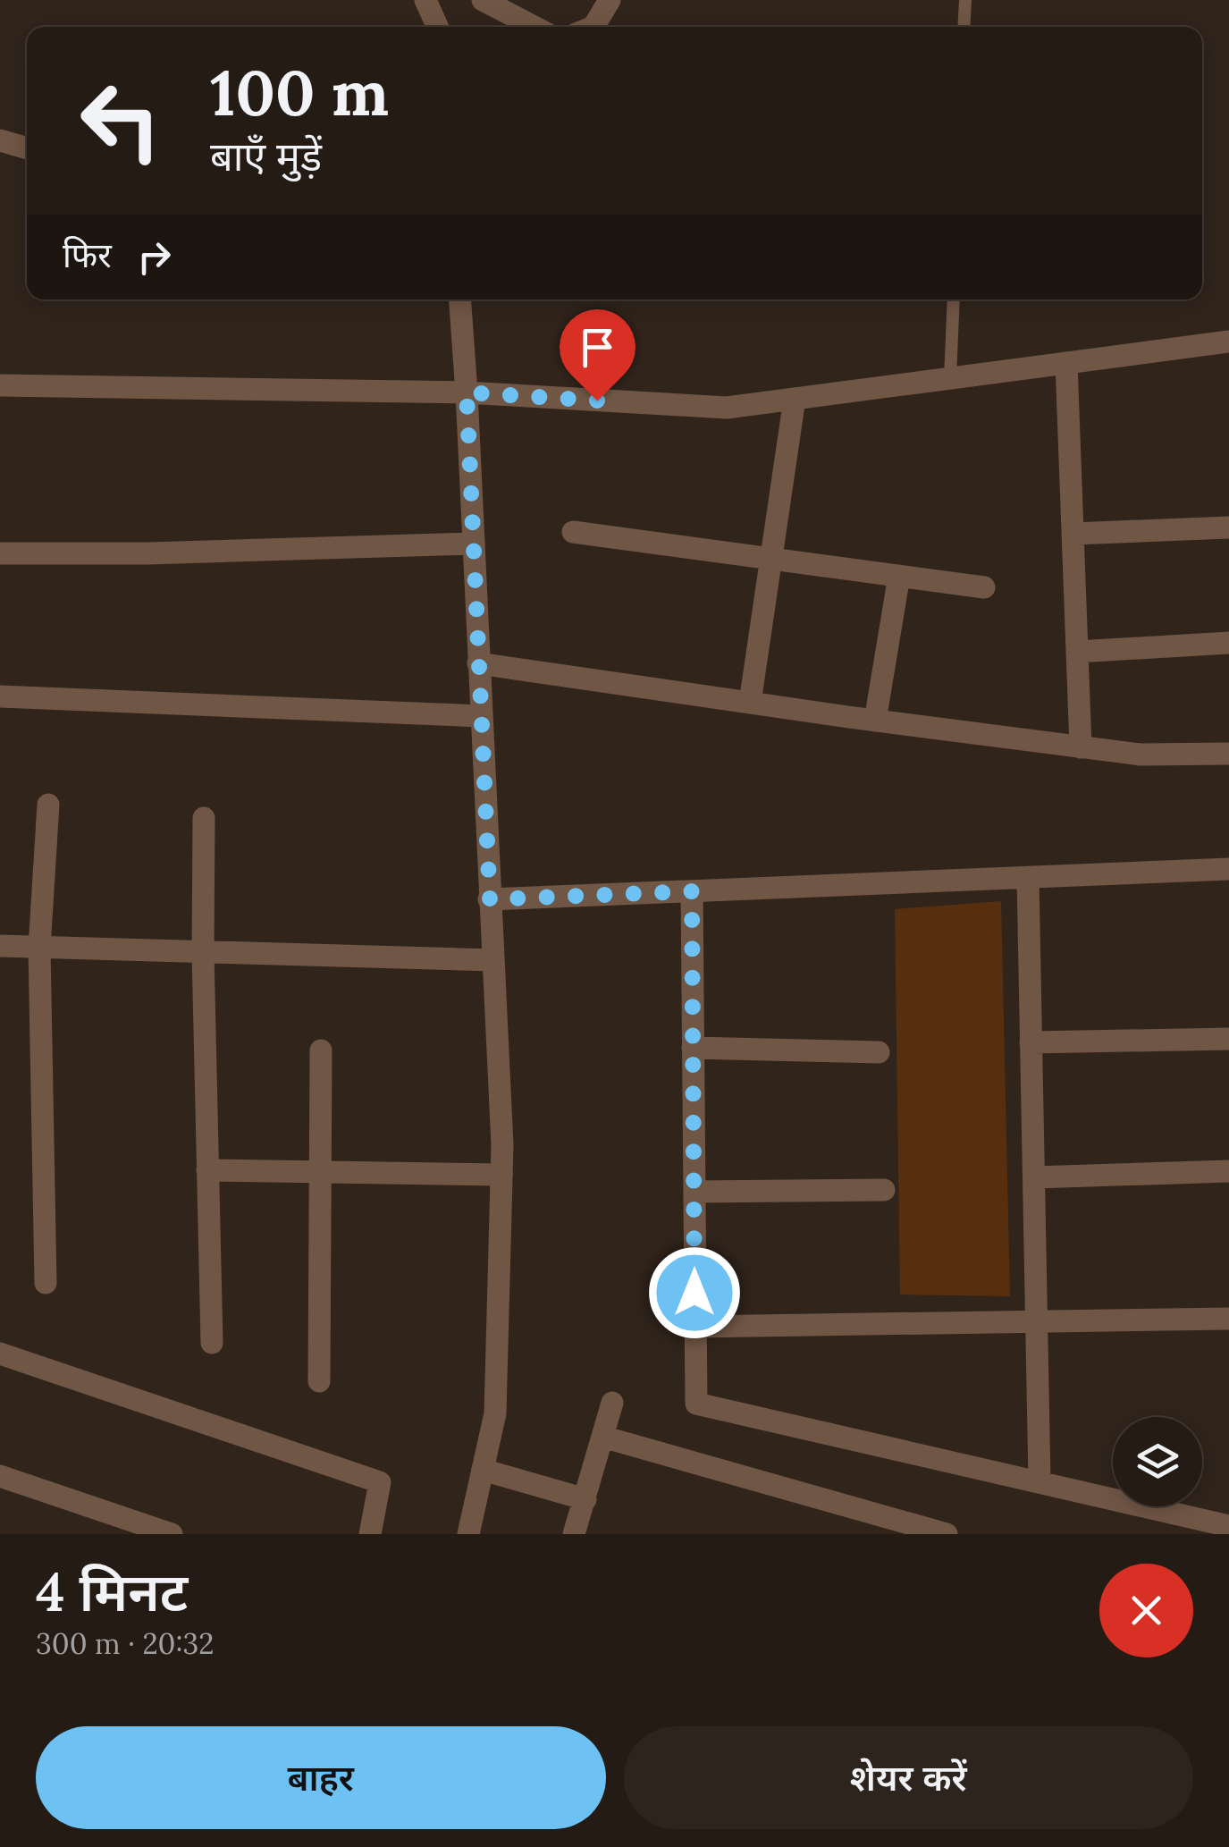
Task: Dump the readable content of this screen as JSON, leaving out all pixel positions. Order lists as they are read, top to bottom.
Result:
{
  "page": {
    "turn": ["100 m", "बाएँ मुड़ें"],
    "then": "फिर",
    "heading": ["4 मिनट", "300 m · 20:32"],
    "buttons": ["बाहर", "शेयर करें"]
  }
}
